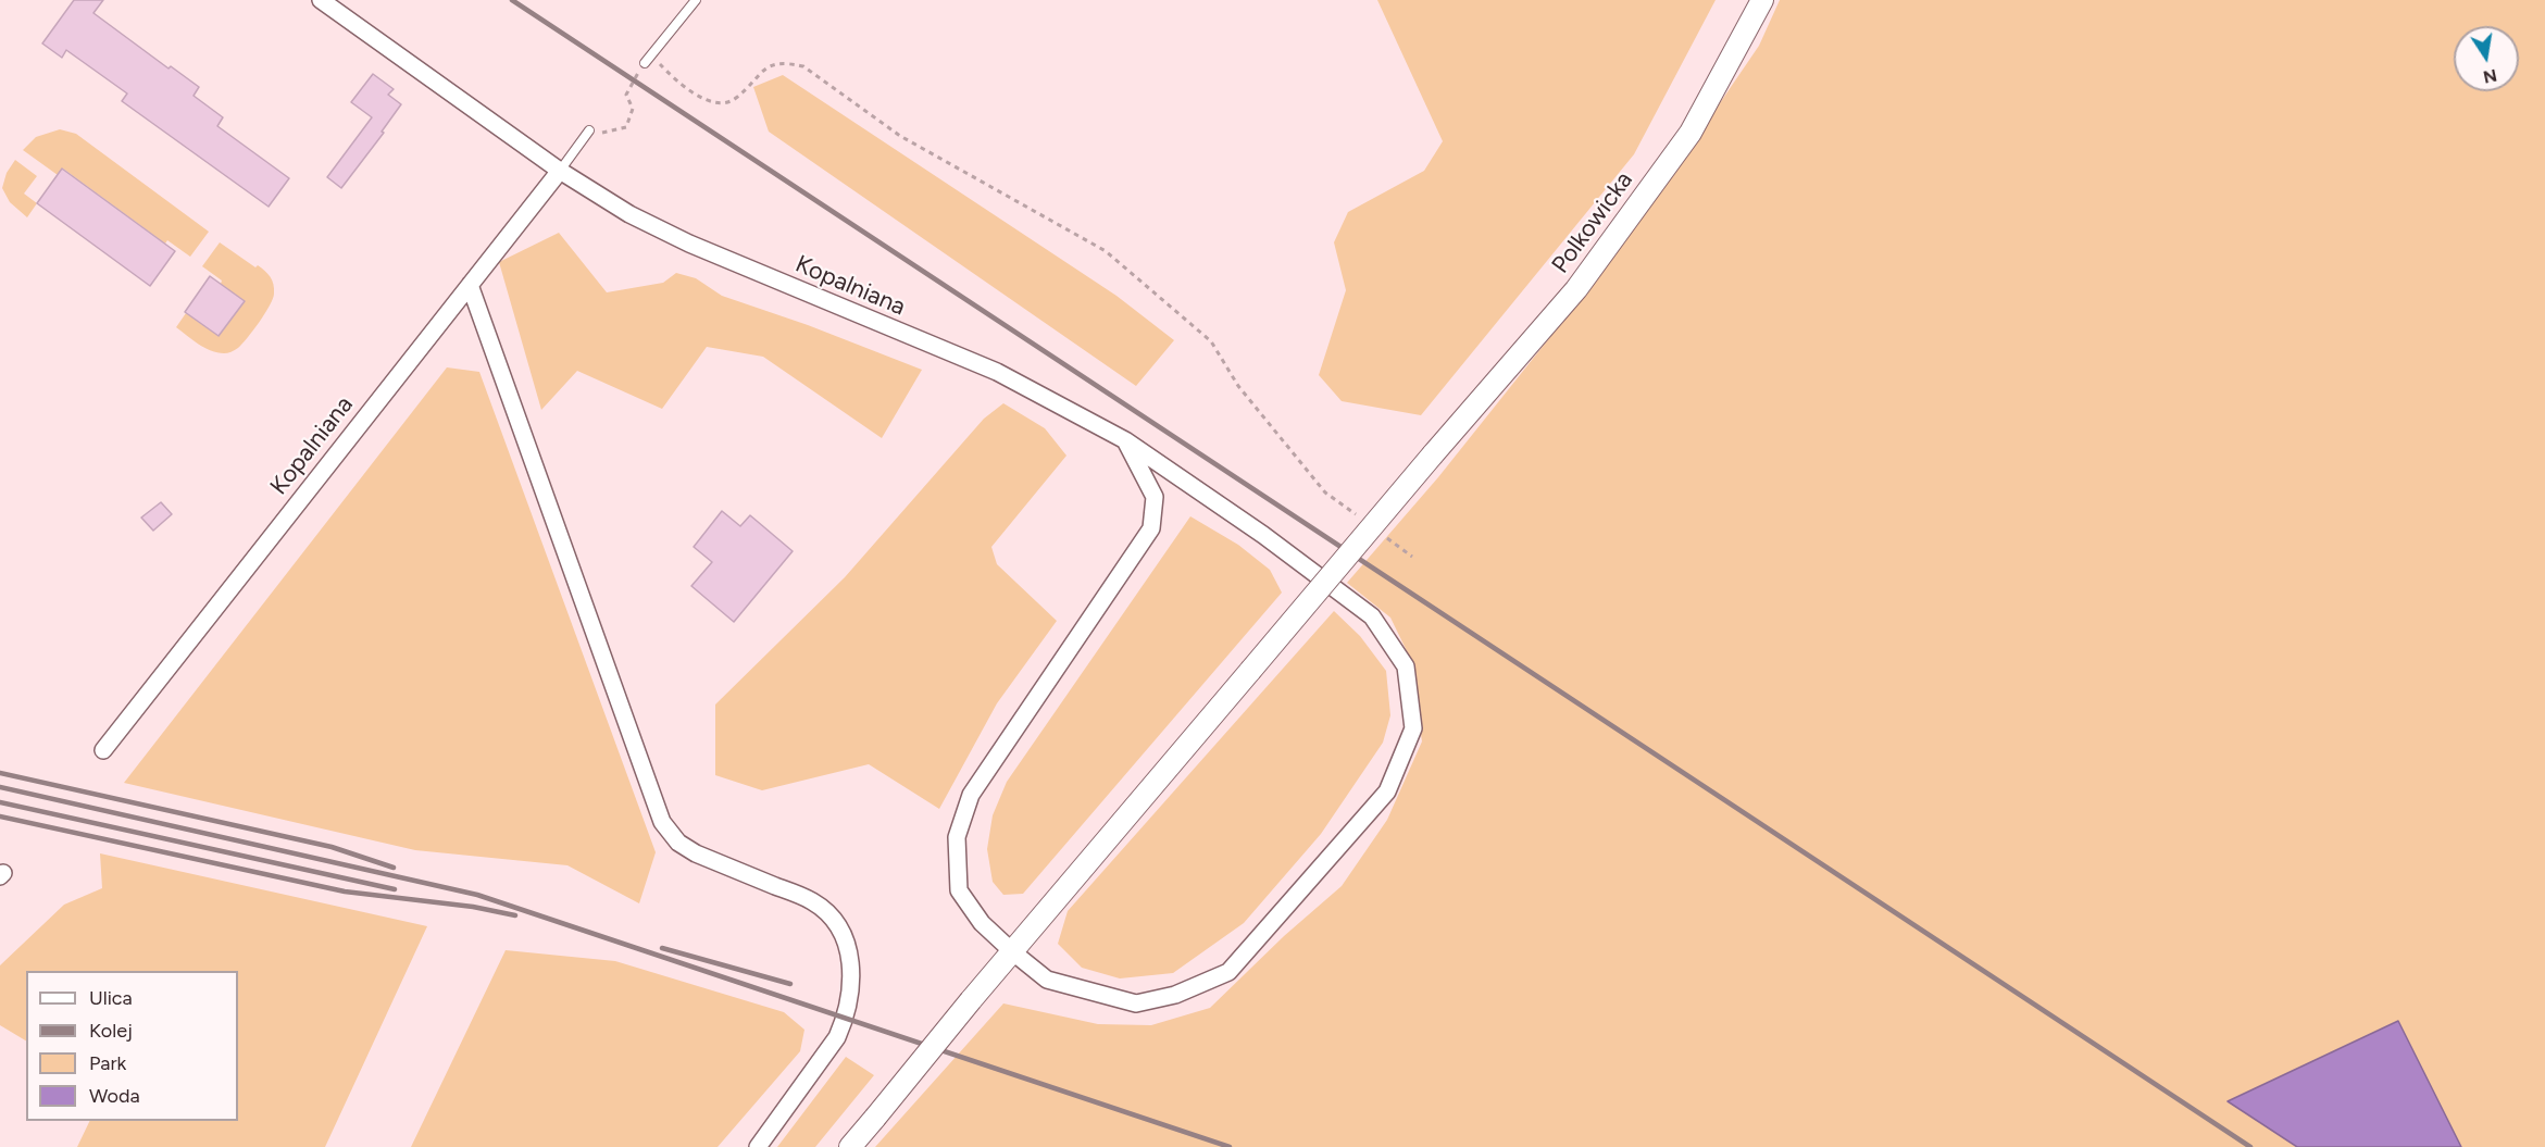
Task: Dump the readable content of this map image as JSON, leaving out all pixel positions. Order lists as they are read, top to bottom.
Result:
{
  "streets": {
    "main road": ["Polkowicka"],
    "street": ["Kopalniana"]
  },
  "crossings": [
    ["Polkowicka", "Kopalniana"]
  ],
  "legend": [
    "Ulica",
    "Kolej",
    "Park",
    "Woda"
  ],
  "north": "bottom"
}
